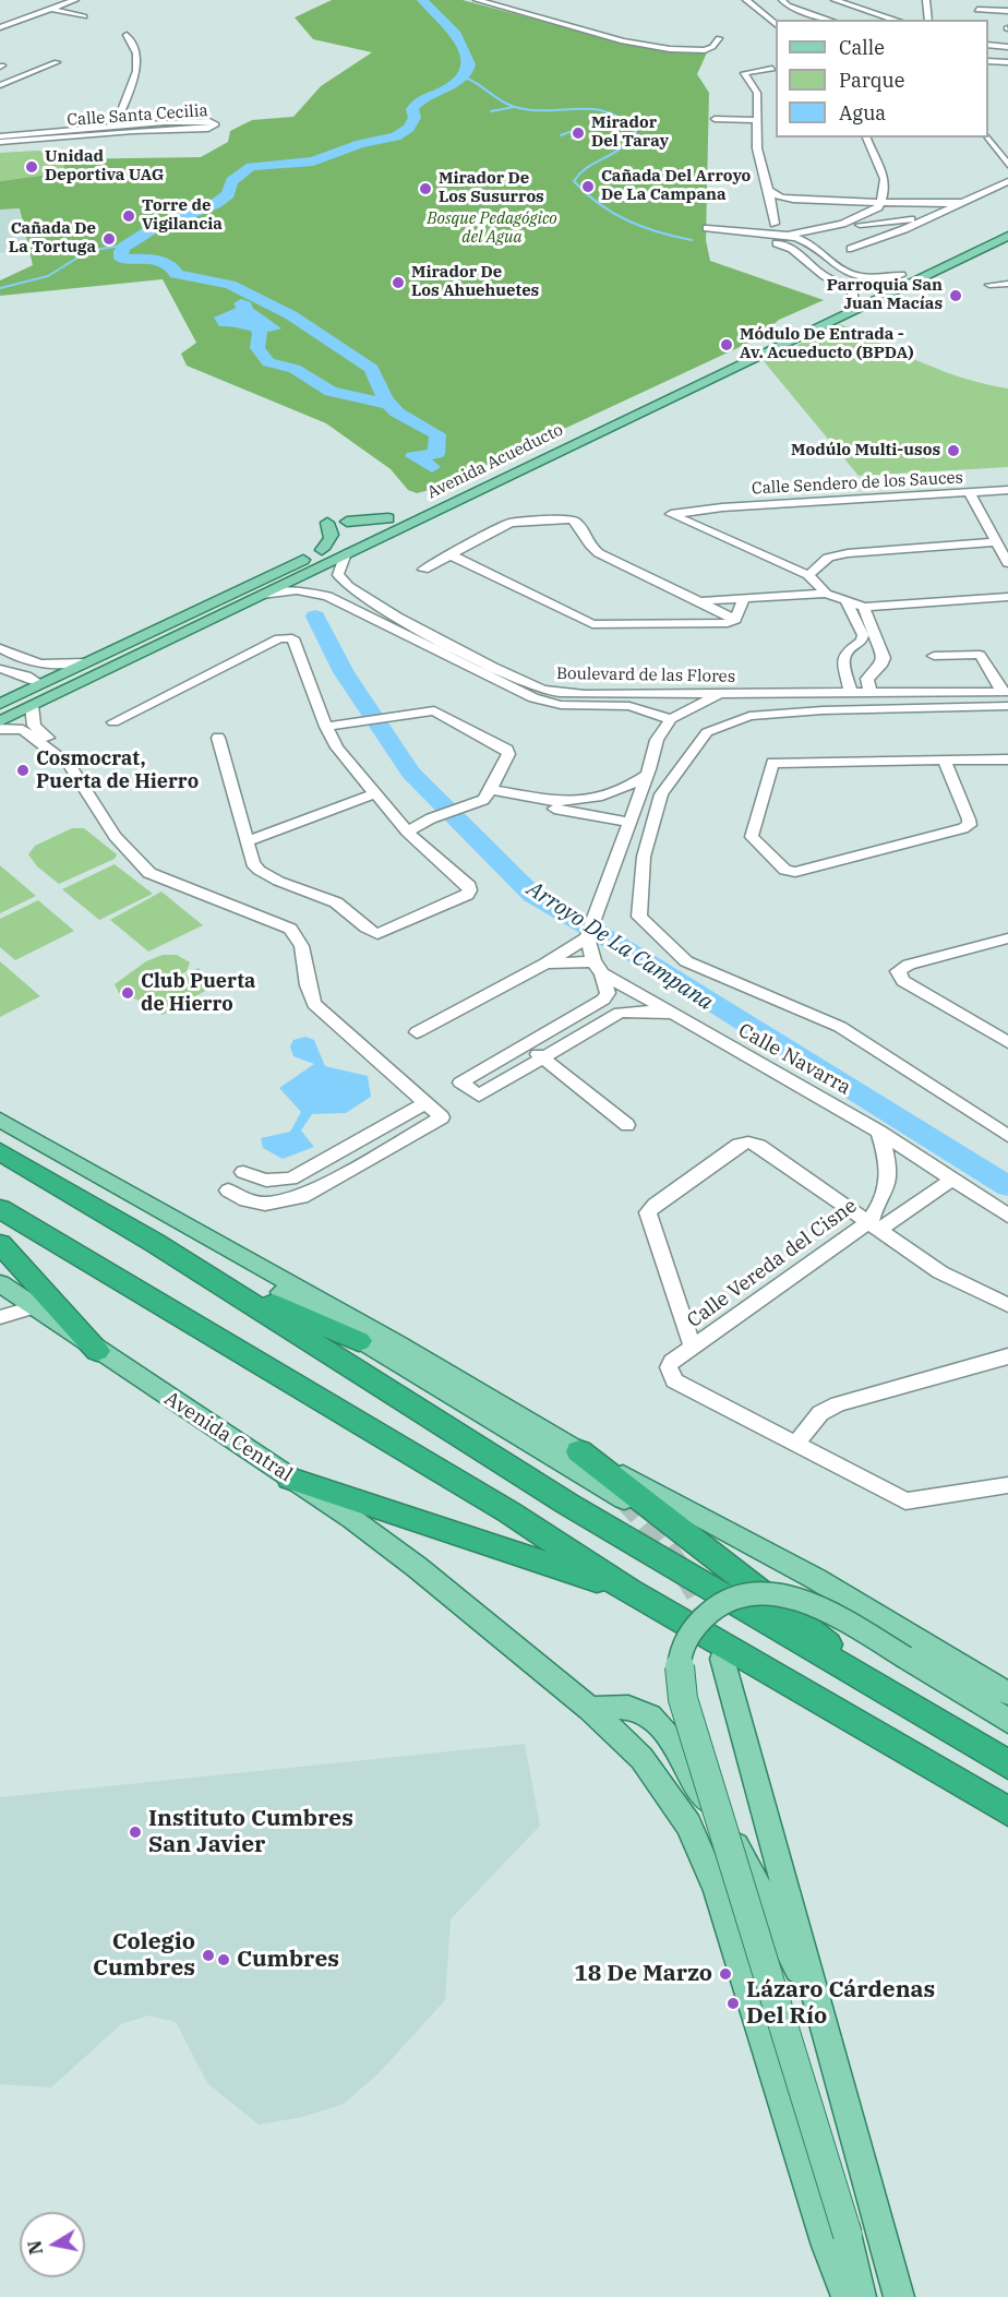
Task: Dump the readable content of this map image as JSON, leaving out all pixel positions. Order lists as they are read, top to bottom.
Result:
{
  "streets": {
    "main road": ["Avenida Acueducto", "Avenida Central"],
    "street": [
      "Calle Santa Cecilia",
      "Calle Sendero de los Sauces",
      "Boulevard de las Flores",
      "Calle Navarra",
      "Calle Vereda del Cisne"
    ]
  },
  "crossings": [
    ["Avenida Acueducto", "Boulevard de las Flores"],
    ["Calle Navarra", "Calle Vereda del Cisne"]
  ],
  "water": ["Arroyo De La Campana"],
  "parks": ["Bosque Pedagógico del Agua"],
  "places": [
    "Mirador Del Taray",
    "Unidad Deportiva UAG",
    "Cañada Del Arroyo De La Campana",
    "Mirador De Los Susurros",
    "Torre de Vigilancia",
    "Cañada De La Tortuga",
    "Mirador De Los Ahuehuetes",
    "Parroquia San Juan Macías",
    "Módulo De Entrada - Av. Acueducto (BPDA)",
    "Modúlo Multi-usos",
    "Cosmocrat, Puerta de Hierro",
    "Club Puerta de Hierro",
    "Instituto Cumbres San Javier",
    "Colegio Cumbres",
    "Cumbres",
    "18 De Marzo",
    "Lázaro Cárdenas Del Río"
  ],
  "legend": ["Calle", "Parque", "Agua"],
  "north": "left"
}
